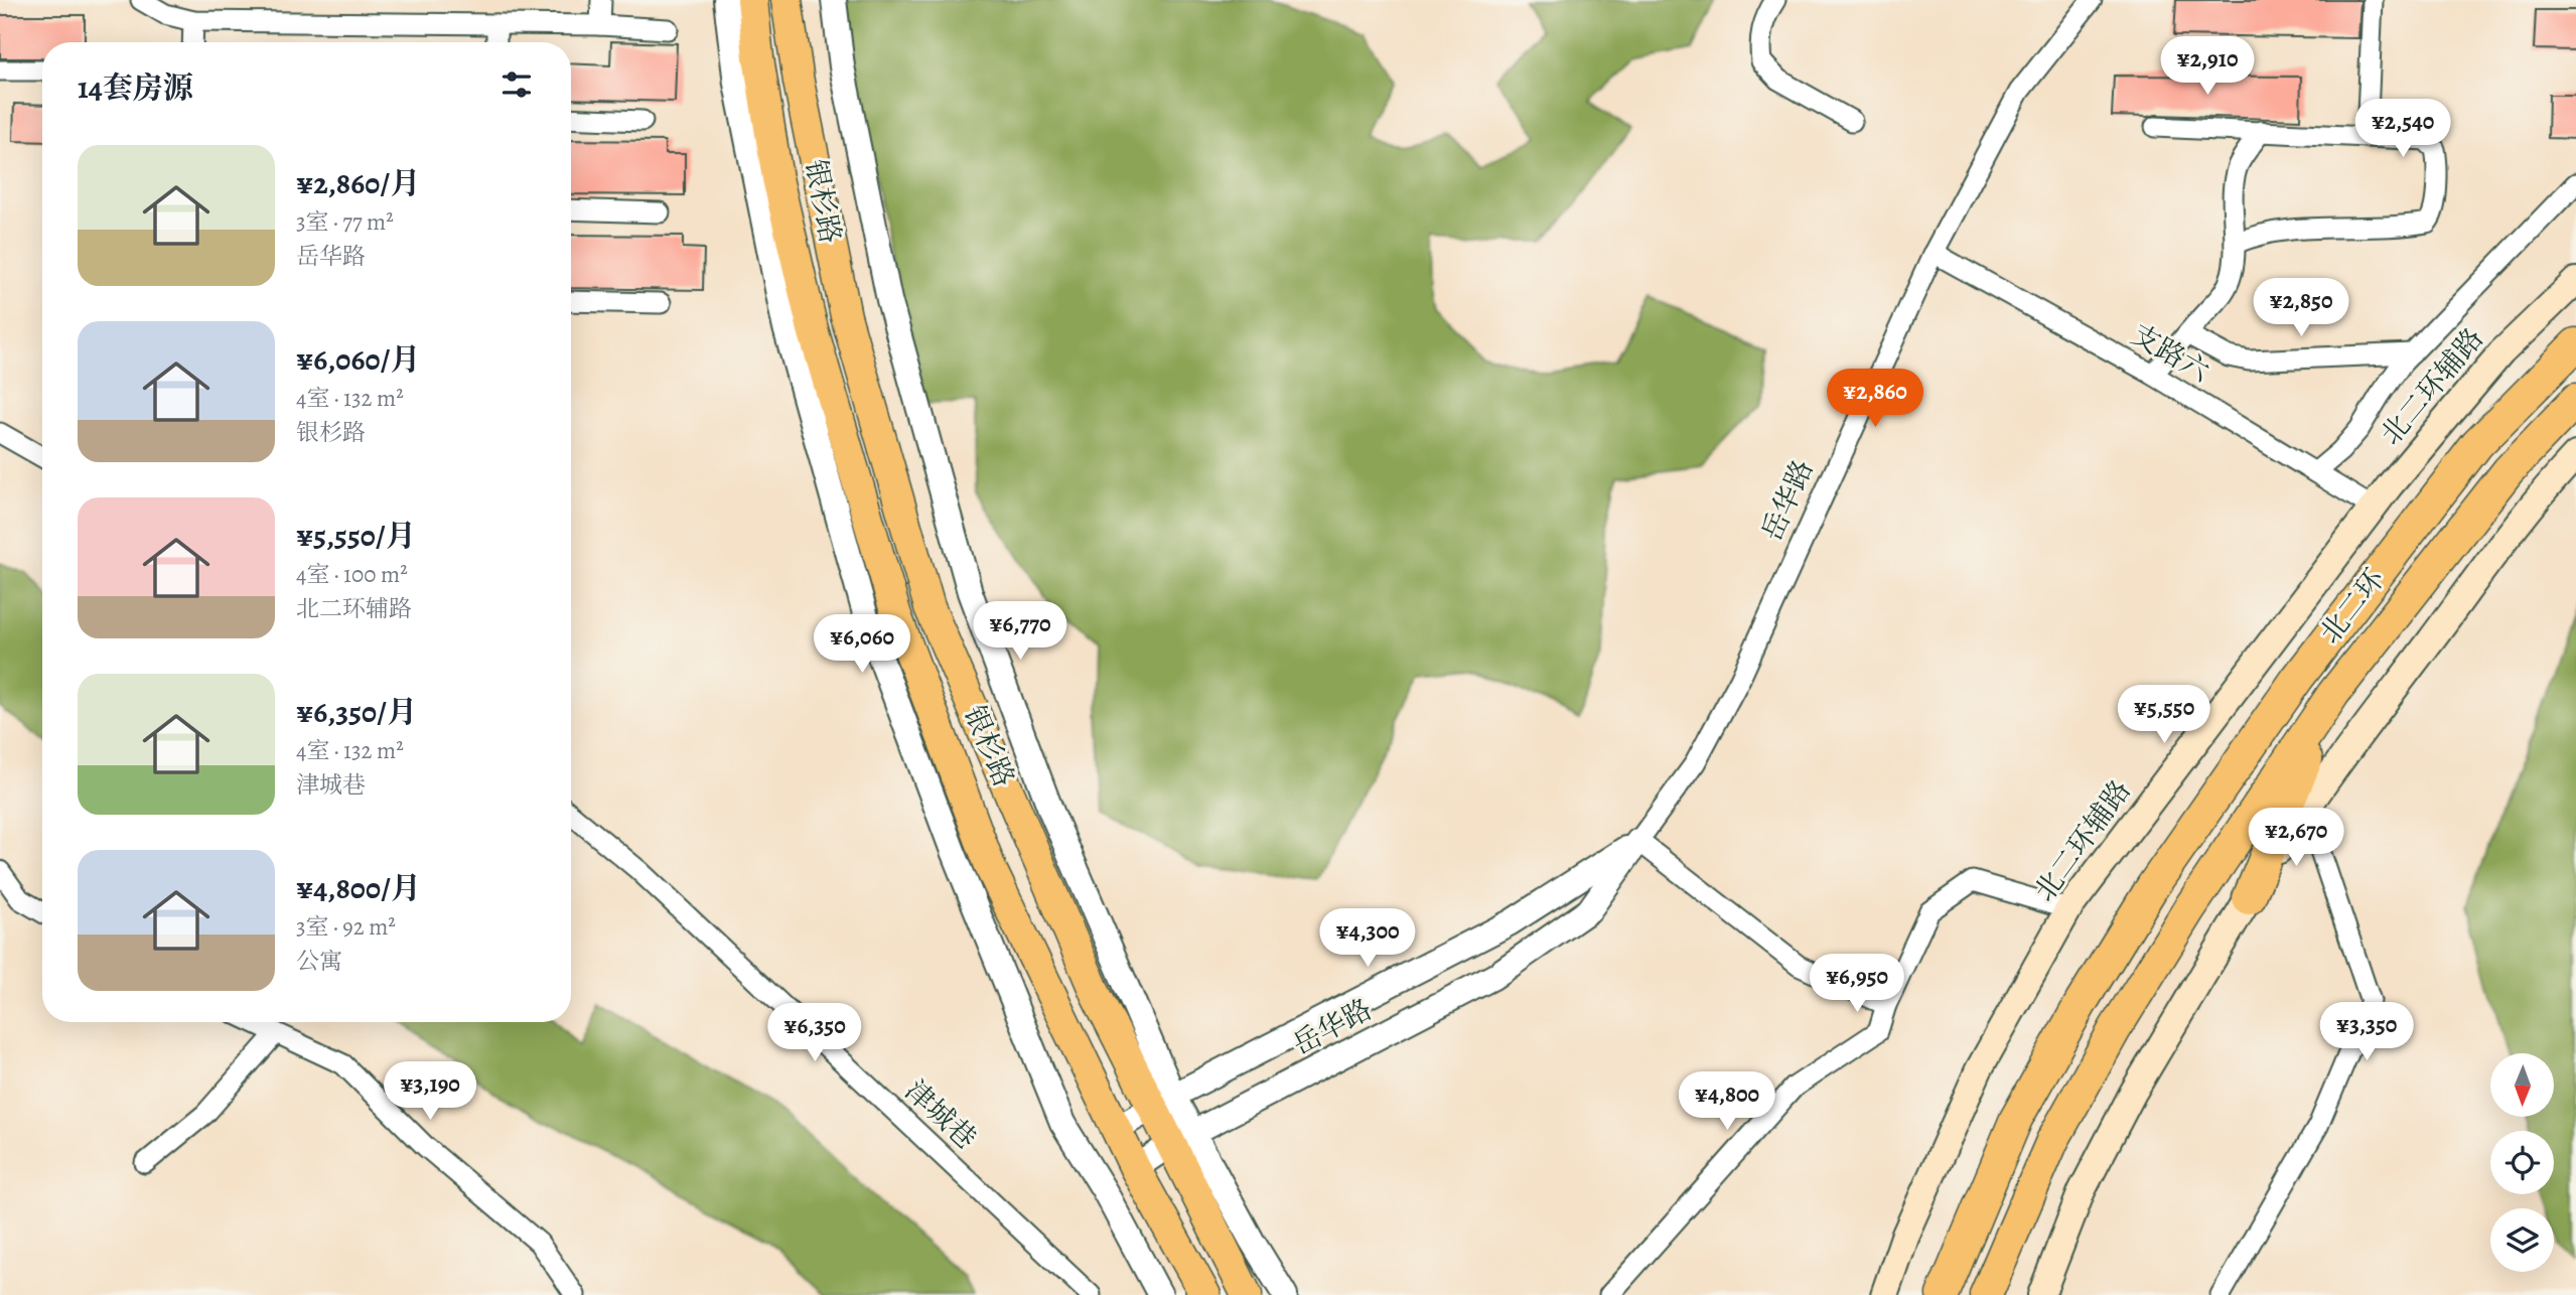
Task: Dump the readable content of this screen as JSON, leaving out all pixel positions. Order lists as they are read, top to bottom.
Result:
{
  "streets": {
    "highway": ["北二环"],
    "main road": ["银杉路", "北二环辅路"],
    "street": ["支路六", "岳华路", "津城巷"]
  },
  "crossings": [
    ["银杉路", "岳华路"],
    ["支路六", "北二环辅路"],
    ["支路六", "岳华路"]
  ],
  "north": "bottom",
  "page": {
    "price": [
      "¥2,910",
      "¥2,540",
      "¥2,850",
      "¥2,860",
      "¥6,770",
      "¥6,060",
      "¥5,550",
      "¥2,670",
      "¥4,300",
      "¥6,950",
      "¥3,350",
      "¥6,350",
      "¥3,190",
      "¥4,800"
    ],
    "heading": "14套房源",
    "list": [
      {
        "name": "¥2,860/月",
        "note": "3室 · 77 m² · 岳华路"
      },
      {
        "name": "¥6,060/月",
        "note": "4室 · 132 m² · 银杉路"
      },
      {
        "name": "¥5,550/月",
        "note": "4室 · 100 m² · 北二环辅路"
      },
      {
        "name": "¥6,350/月",
        "note": "4室 · 132 m² · 津城巷"
      },
      {
        "name": "¥4,800/月",
        "note": "3室 · 92 m² · 公寓"
      }
    ]
  }
}
